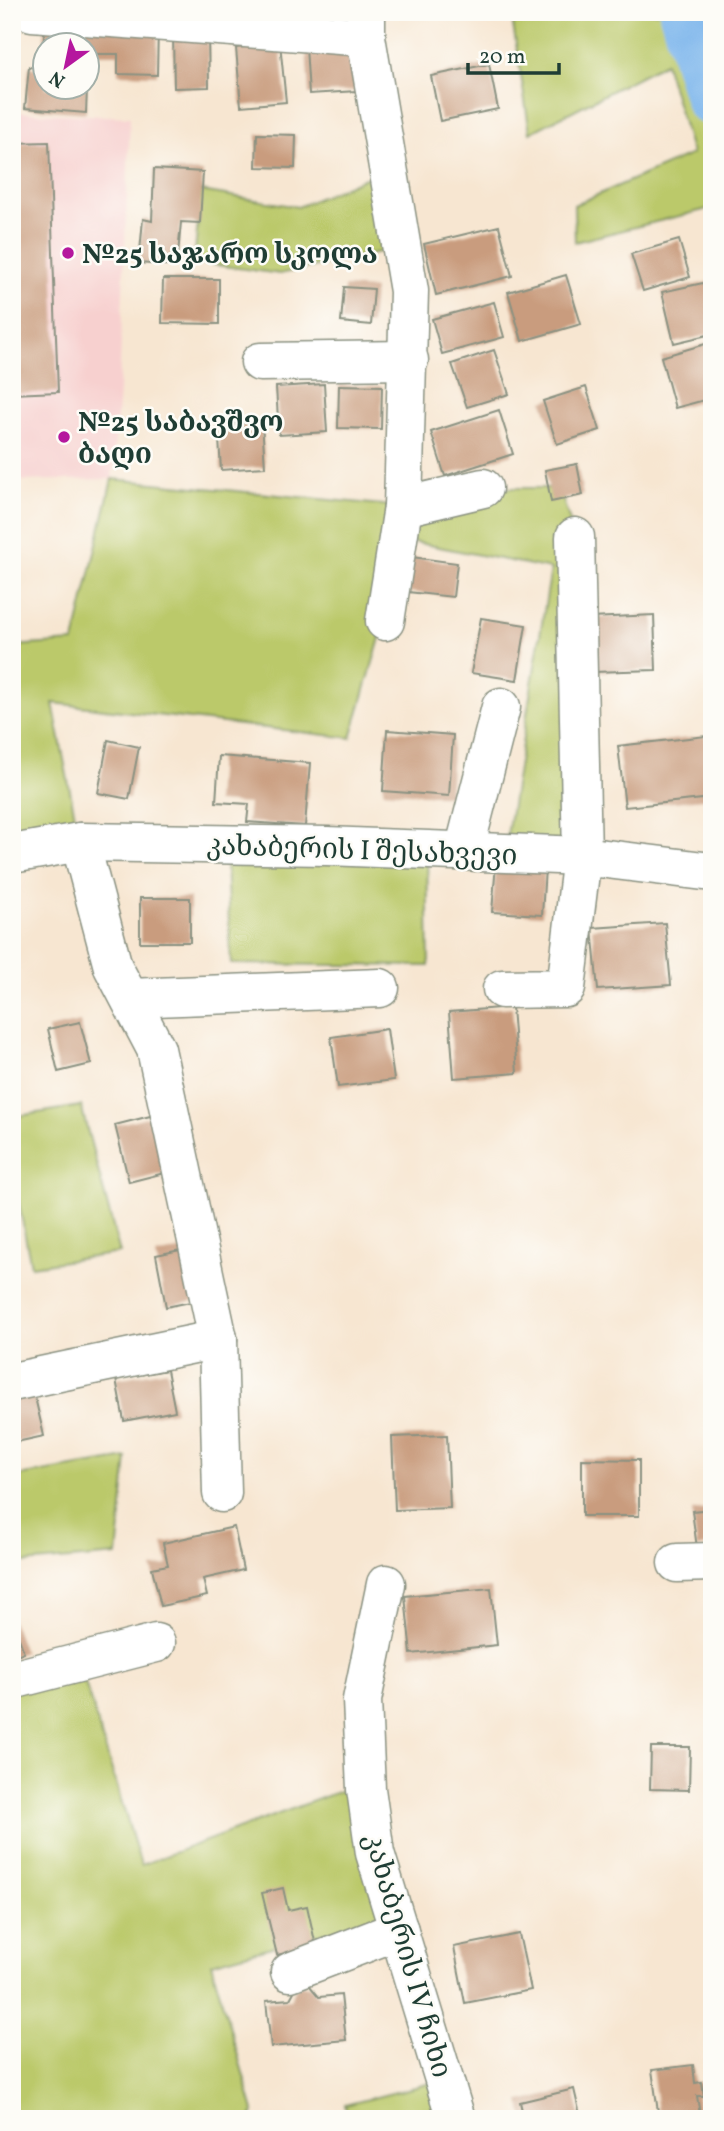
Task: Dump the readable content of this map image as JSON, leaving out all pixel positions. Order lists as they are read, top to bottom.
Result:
{
  "streets": {
    "street": ["კახაბერის I შესახვევი", "კახაბერის IV ჩიხი"]
  },
  "places": ["№25 საჯარო სკოლა", "№25 საბავშვო ბაღი"],
  "scale_bar": "20 m",
  "north": "bottom left"
}
